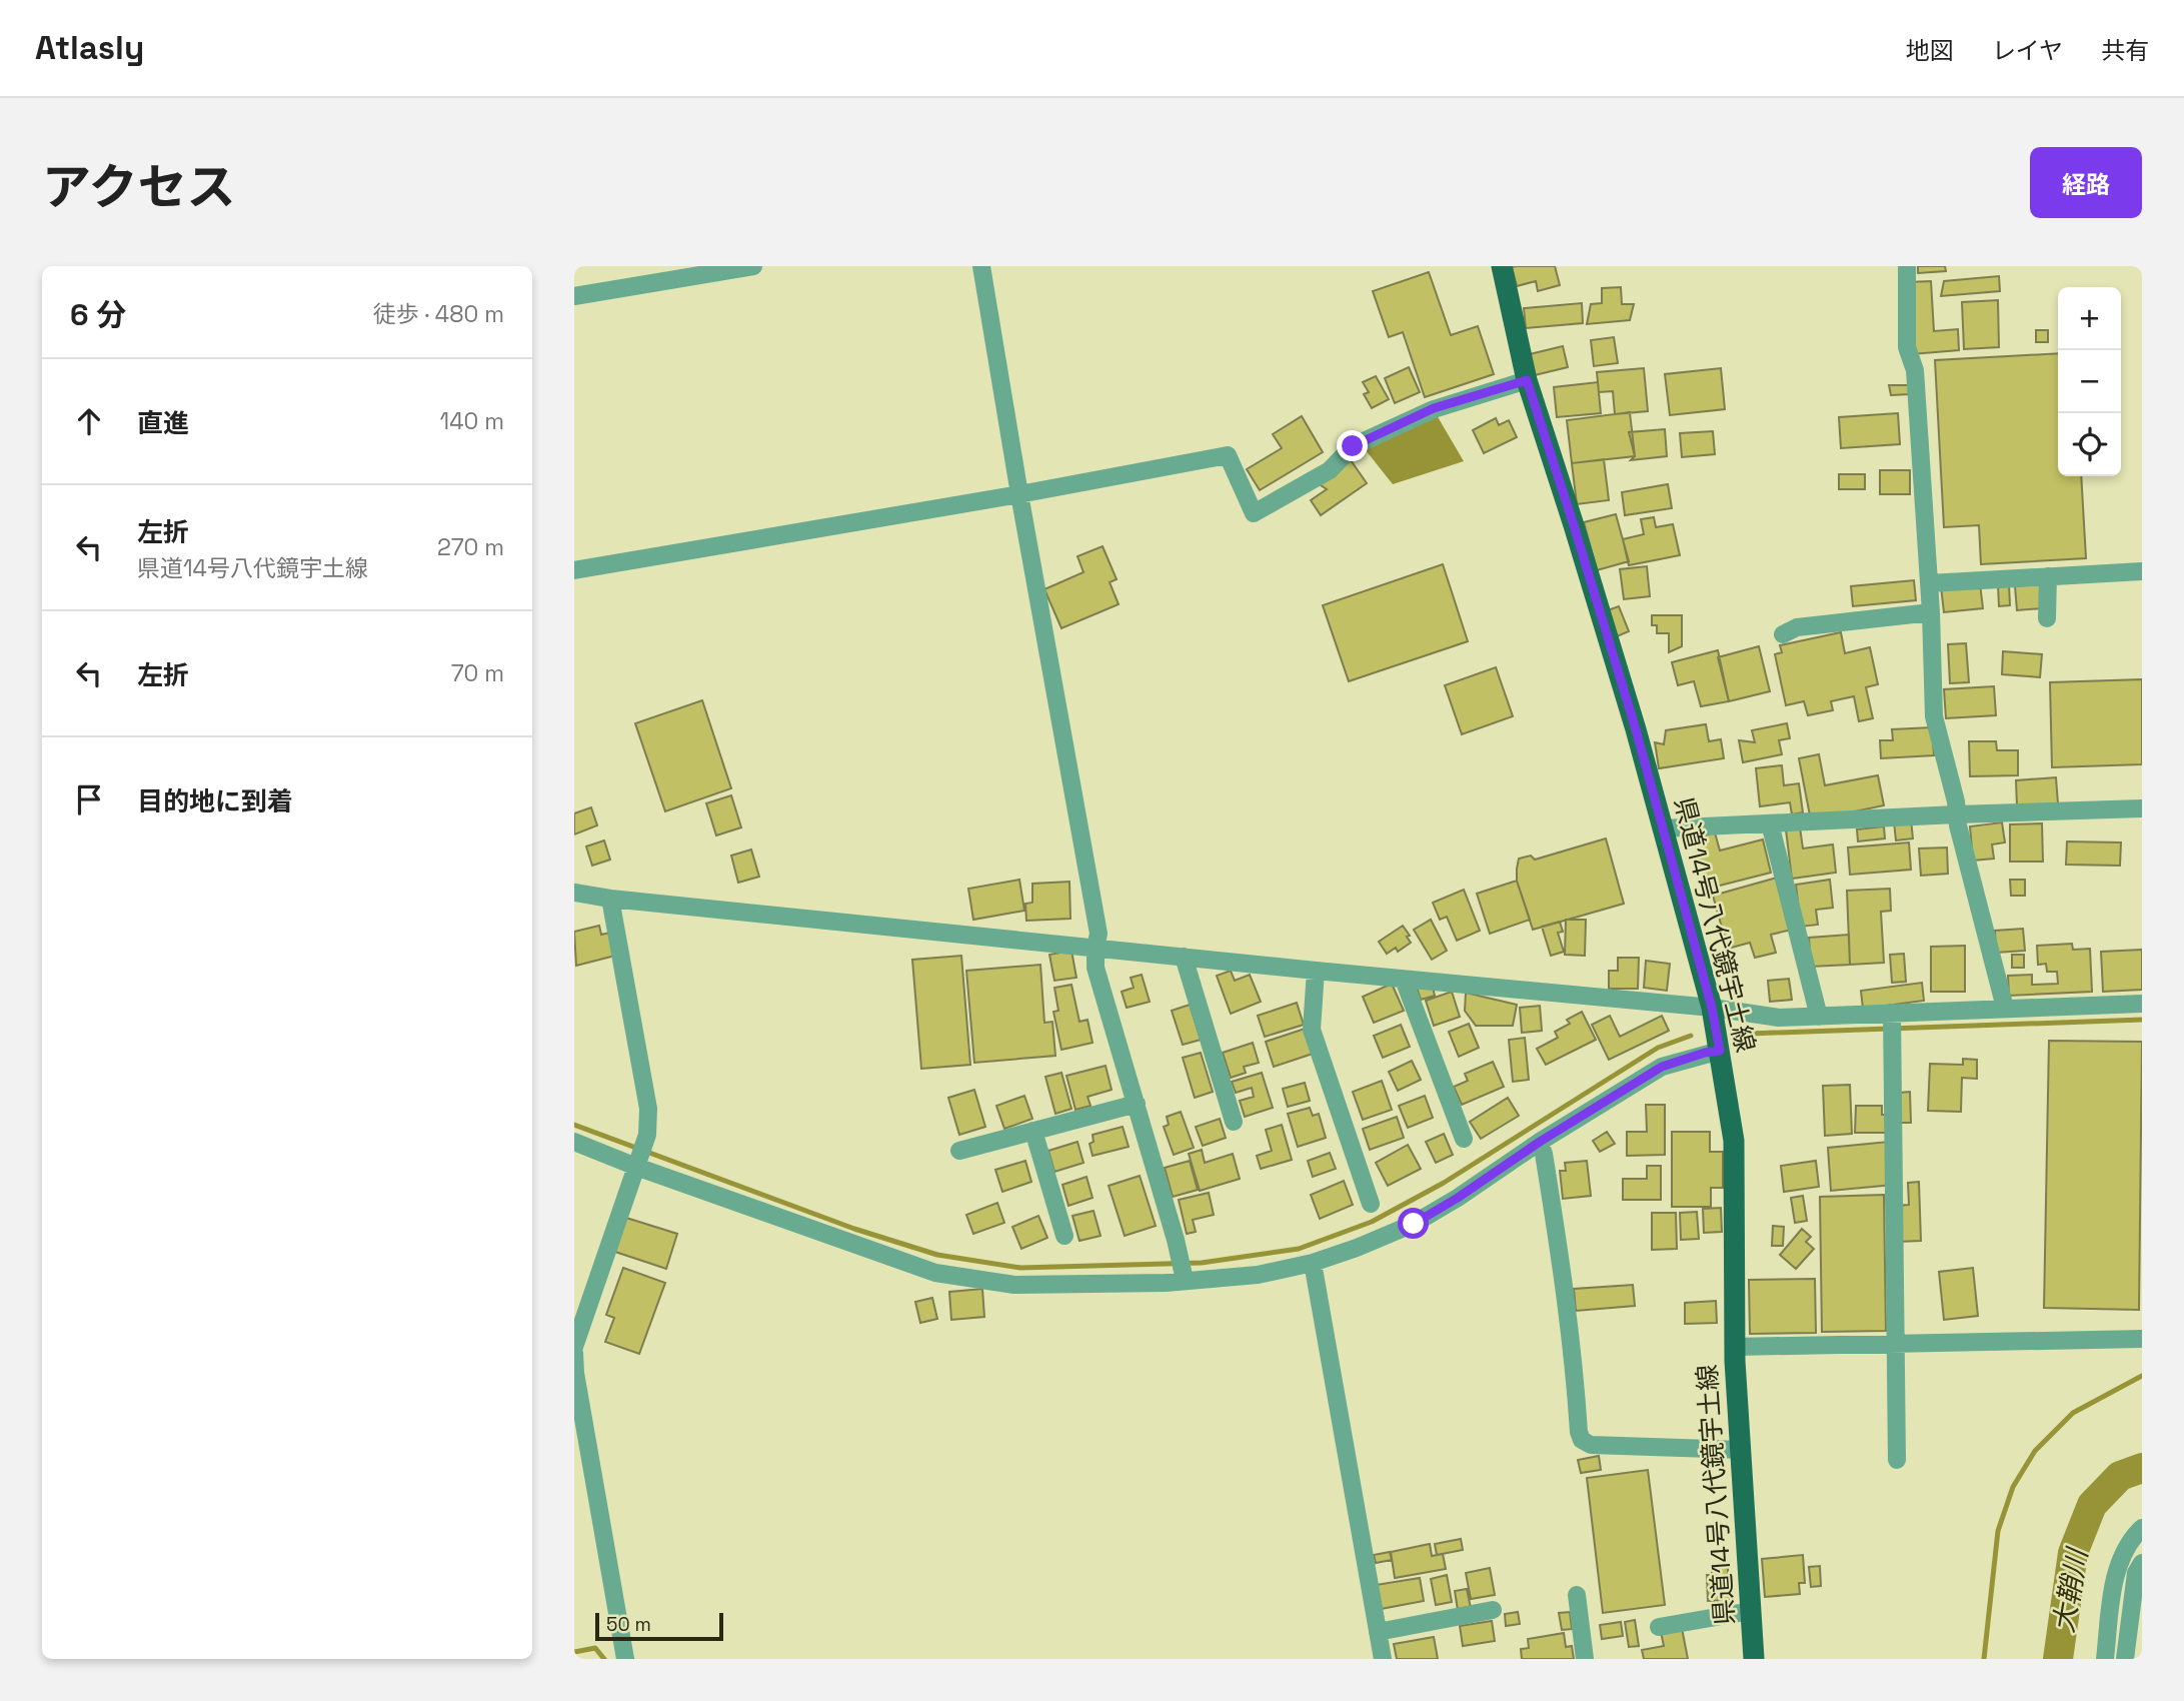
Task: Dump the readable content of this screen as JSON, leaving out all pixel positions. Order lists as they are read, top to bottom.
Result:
{
  "streets": {
    "main road": ["県道14号八代鏡宇土線"]
  },
  "water": ["大鞘川"],
  "scale_bar": "50 m",
  "page": {
    "header": "Atlasly",
    "nav": ["地図", "レイヤ", "共有"],
    "title": "アクセス",
    "buttons": "経路",
    "heading": ["6 分", "徒歩 · 480 m"],
    "map_buttons": ["+", "−"],
    "list": [
      ["直進", "140 m"],
      ["左折", "県道14号八代鏡宇土線", "270 m"],
      ["左折", "70 m"],
      "目的地に到着"
    ],
    "scale": "50 m"
  }
}
